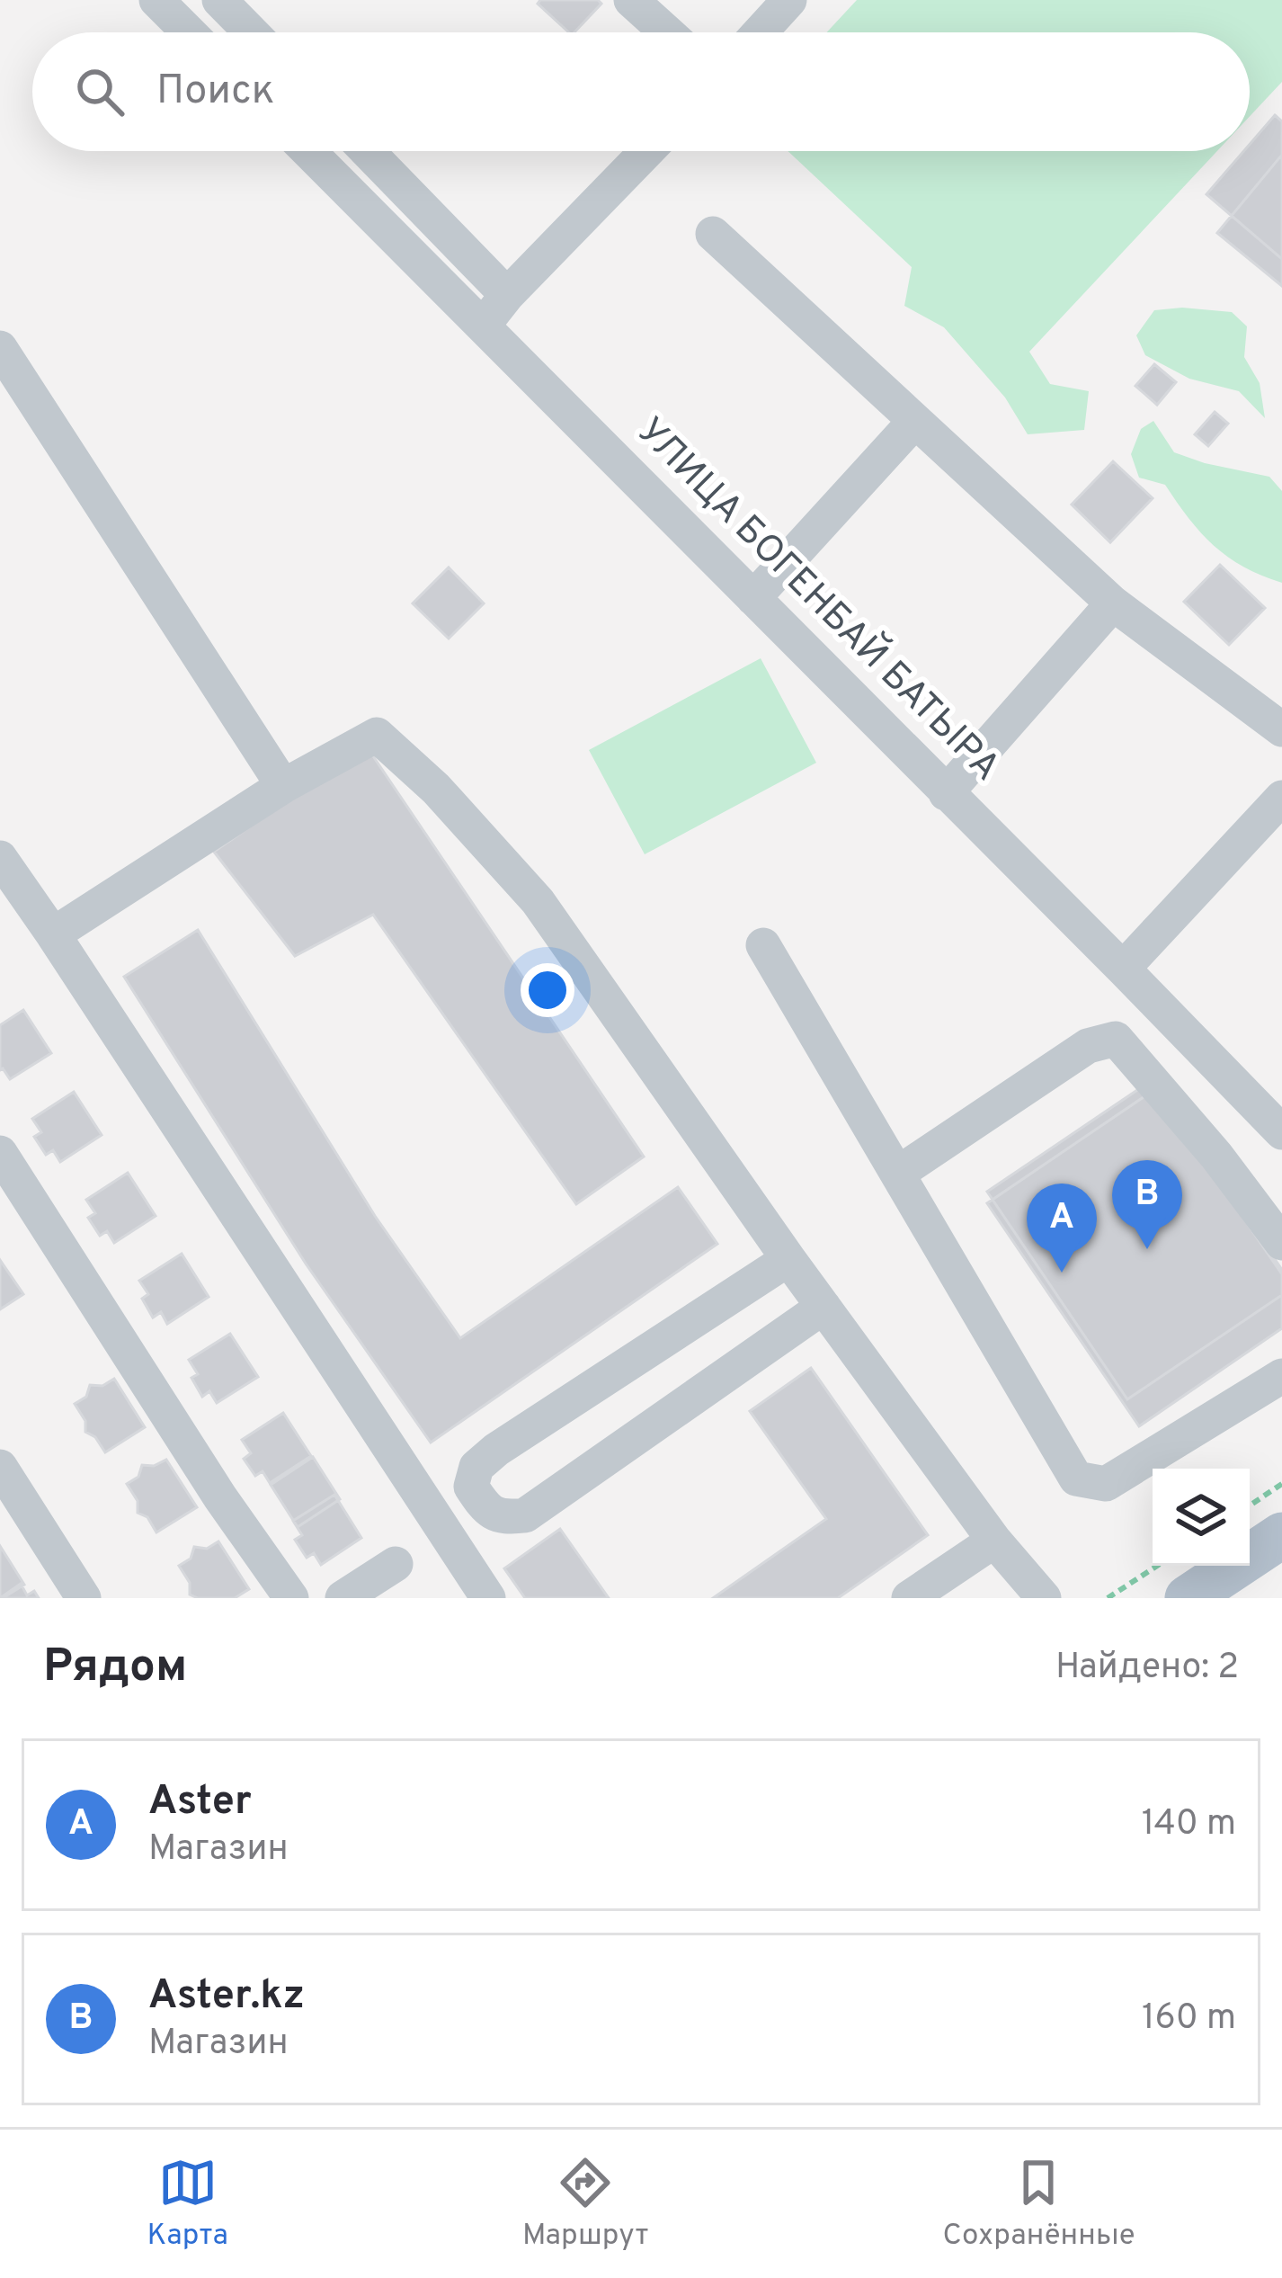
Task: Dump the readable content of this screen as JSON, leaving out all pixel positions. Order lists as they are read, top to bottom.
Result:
{
  "streets": {
    "street": ["УЛИЦА БОГЕНБАЙ БАТЫРА"]
  },
  "page": {
    "search": "Поиск",
    "pins": ["B", "A"],
    "heading": ["Рядом", "Найдено: 2"],
    "list": [
      {
        "mark": "A",
        "name": "Aster",
        "note": "Магазин",
        "value": "140 m"
      },
      {
        "mark": "B",
        "name": "Aster.kz",
        "note": "Магазин",
        "value": "160 m"
      }
    ],
    "nav": ["Карта", "Маршрут", "Сохранённые"]
  }
}
